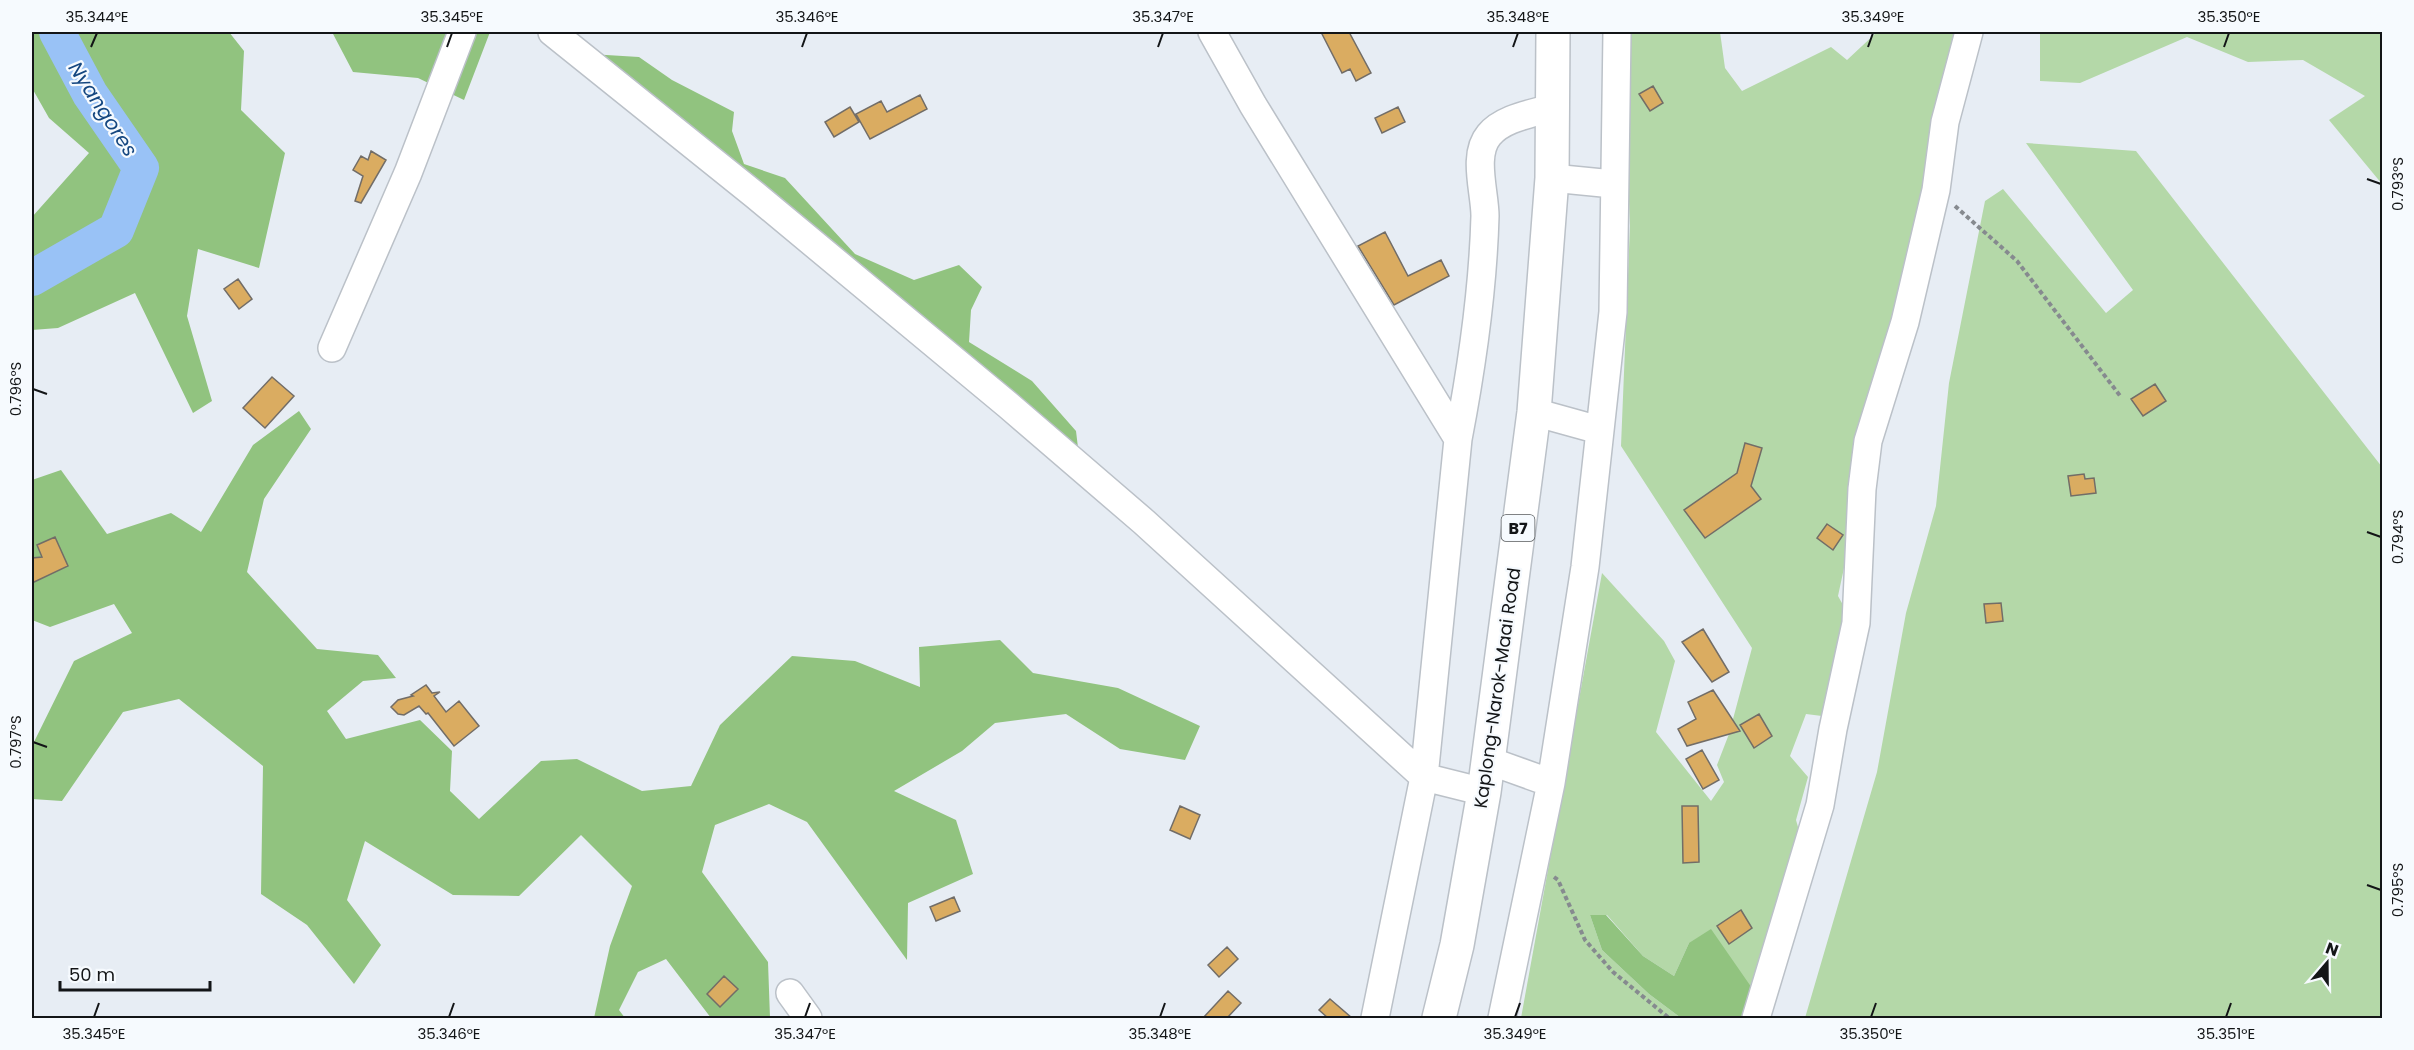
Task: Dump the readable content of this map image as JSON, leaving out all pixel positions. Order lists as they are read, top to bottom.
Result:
{
  "streets": {
    "highway": ["B7", "Kaplong-Narok-Maai Road"]
  },
  "water": ["Nyangores"],
  "scale_bar": "50 m",
  "north": "top",
  "coordinates": [
    "35.344°E",
    "35.345°E",
    "35.346°E",
    "35.347°E",
    "35.348°E",
    "35.349°E",
    "35.350°E",
    "0.793°S",
    "0.796°S",
    "0.794°S",
    "0.797°S",
    "0.795°S",
    "35.351°E"
  ]
}
